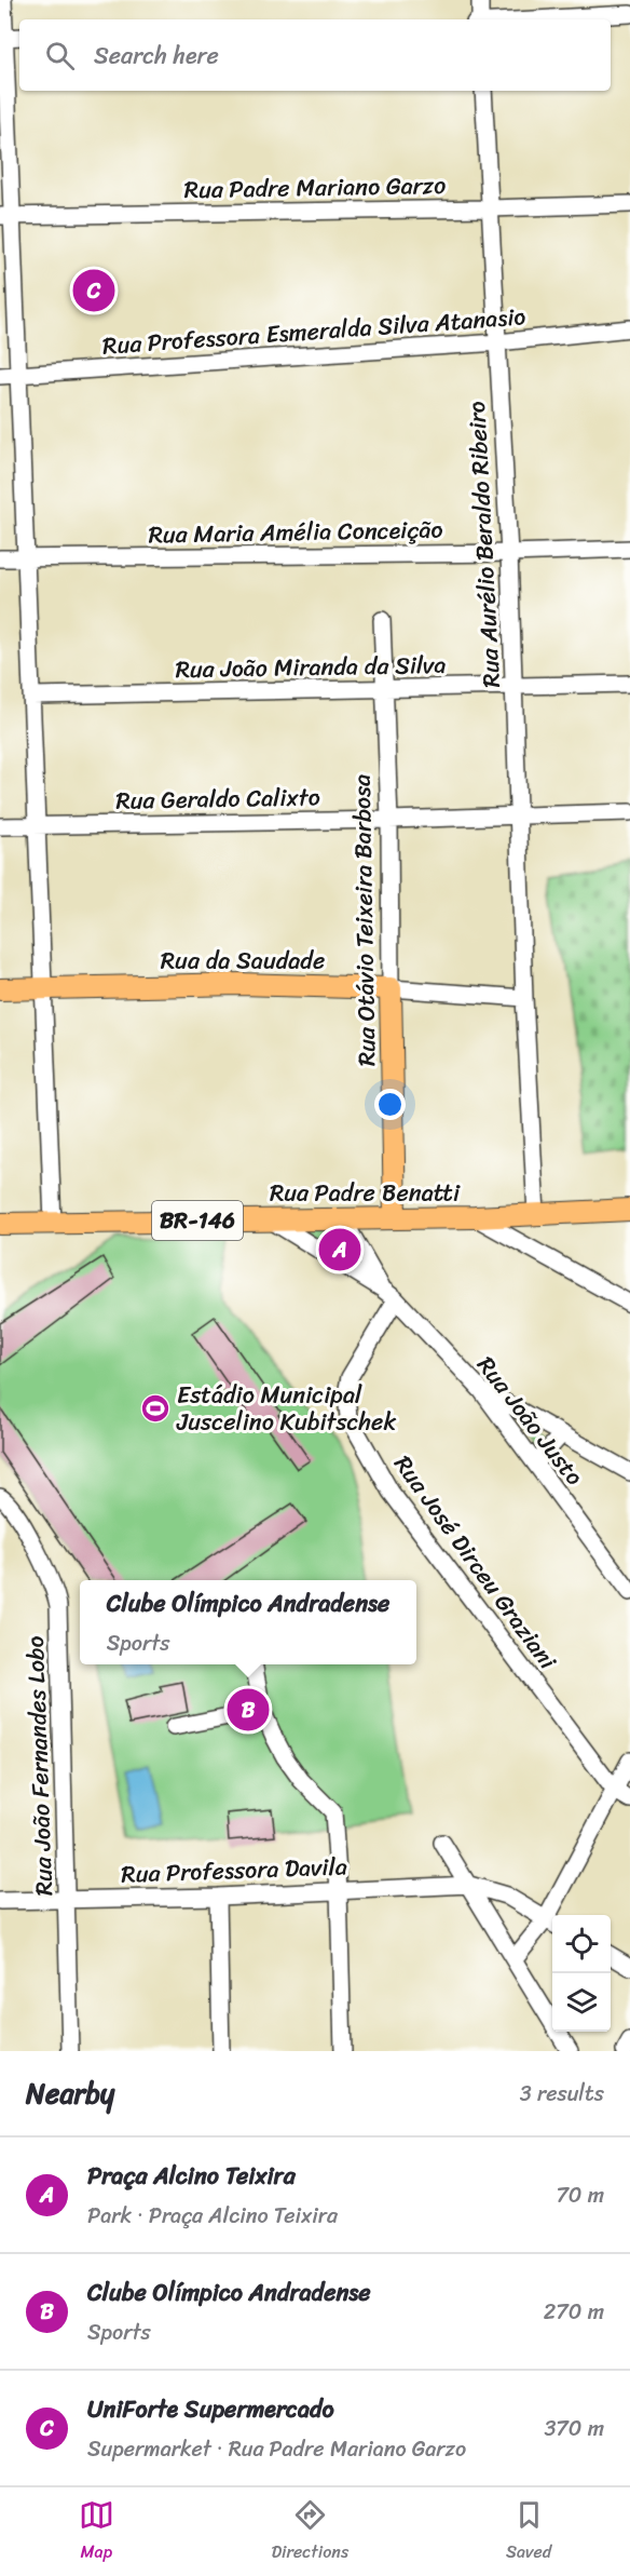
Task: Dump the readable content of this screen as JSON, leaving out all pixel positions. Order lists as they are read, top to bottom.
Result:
{
  "streets": {
    "main road": [
      "Rua Otávio Teixeira Barbosa",
      "Rua da Saudade",
      "Rua Padre Benatti",
      "BR-146"
    ],
    "street": [
      "Rua Padre Mariano Garzo",
      "Rua Professora Esmeralda Silva Atanasio",
      "Rua Maria Amélia Conceição",
      "Rua Aurélio Beraldo Ribeiro",
      "Rua João Miranda da Silva",
      "Rua Geraldo Calixto",
      "Rua João Justo",
      "Rua José Dirceu Graziani",
      "Rua João Fernandes Lobo",
      "Rua Professora Davila"
    ]
  },
  "crossings": [
    ["Rua Padre Mariano Garzo", "Rua Aurélio Beraldo Ribeiro"],
    ["Rua Professora Esmeralda Silva Atanasio", "Rua Aurélio Beraldo Ribeiro"],
    ["Rua Maria Amélia Conceição", "Rua Aurélio Beraldo Ribeiro"],
    ["Rua Aurélio Beraldo Ribeiro", "Rua João Miranda da Silva"],
    ["Rua Aurélio Beraldo Ribeiro", "Rua Geraldo Calixto"],
    ["Rua Aurélio Beraldo Ribeiro", "Rua da Saudade"],
    ["Rua Aurélio Beraldo Ribeiro", "Rua Padre Benatti"],
    ["Rua Aurélio Beraldo Ribeiro", "BR-146"],
    ["Rua João Miranda da Silva", "Rua Otávio Teixeira Barbosa"],
    ["Rua Geraldo Calixto", "Rua Otávio Teixeira Barbosa"],
    ["Rua Otávio Teixeira Barbosa", "Rua da Saudade"],
    ["Rua Otávio Teixeira Barbosa", "Rua Padre Benatti"],
    ["Rua Padre Benatti", "BR-146"],
    ["Rua Padre Benatti", "Rua João Justo"],
    ["Rua João Justo", "Rua José Dirceu Graziani"],
    ["Rua João Fernandes Lobo", "Rua Professora Davila"]
  ],
  "places": {
    "sports": ["Estádio Municipal Juscelino Kubitschek"]
  },
  "page": {
    "search": "Search here",
    "pins": ["C", "A", "B"],
    "popup": ["Clube Olímpico Andradense", "Sports"],
    "heading": ["Nearby", "3 results"],
    "list": [
      {
        "mark": "A",
        "name": "Praça Alcino Teixira",
        "note": "Park · Praça Alcino Teixira",
        "value": "70 m"
      },
      {
        "mark": "B",
        "name": "Clube Olímpico Andradense",
        "note": "Sports",
        "value": "270 m"
      },
      {
        "mark": "C",
        "name": "UniForte Supermercado",
        "note": "Supermarket · Rua Padre Mariano Garzo",
        "value": "370 m"
      }
    ],
    "nav": ["Map", "Directions", "Saved"]
  }
}
